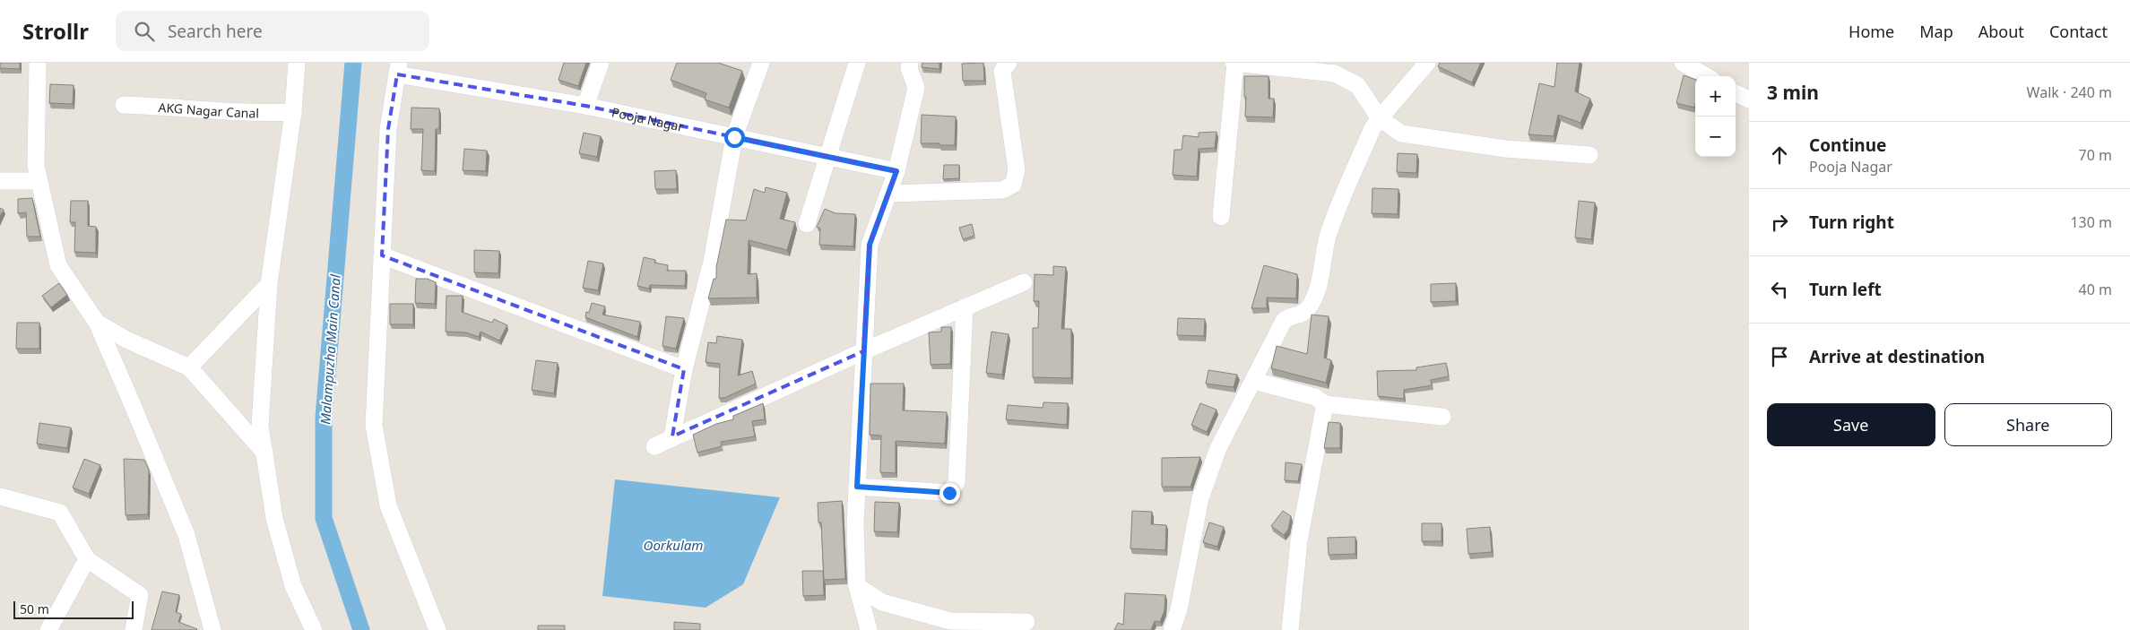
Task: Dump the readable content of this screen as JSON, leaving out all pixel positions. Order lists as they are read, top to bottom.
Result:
{
  "streets": {
    "street": ["AKG Nagar Canal", "Pooja Nagar"]
  },
  "water": ["Malampuzha Main Canal", "Oorkulam"],
  "scale_bar": "50 m",
  "page": {
    "header": "Strollr",
    "search": "Search here",
    "nav": [
      "Home",
      "Map",
      "About",
      "Contact"
    ],
    "heading": ["3 min", "Walk · 240 m"],
    "map_buttons": ["+", "−"],
    "list": [
      ["Continue", "Pooja Nagar", "70 m"],
      ["Turn right", "130 m"],
      ["Turn left", "40 m"],
      "Arrive at destination"
    ],
    "buttons": ["Save", "Share"],
    "scale": "50 m"
  }
}
